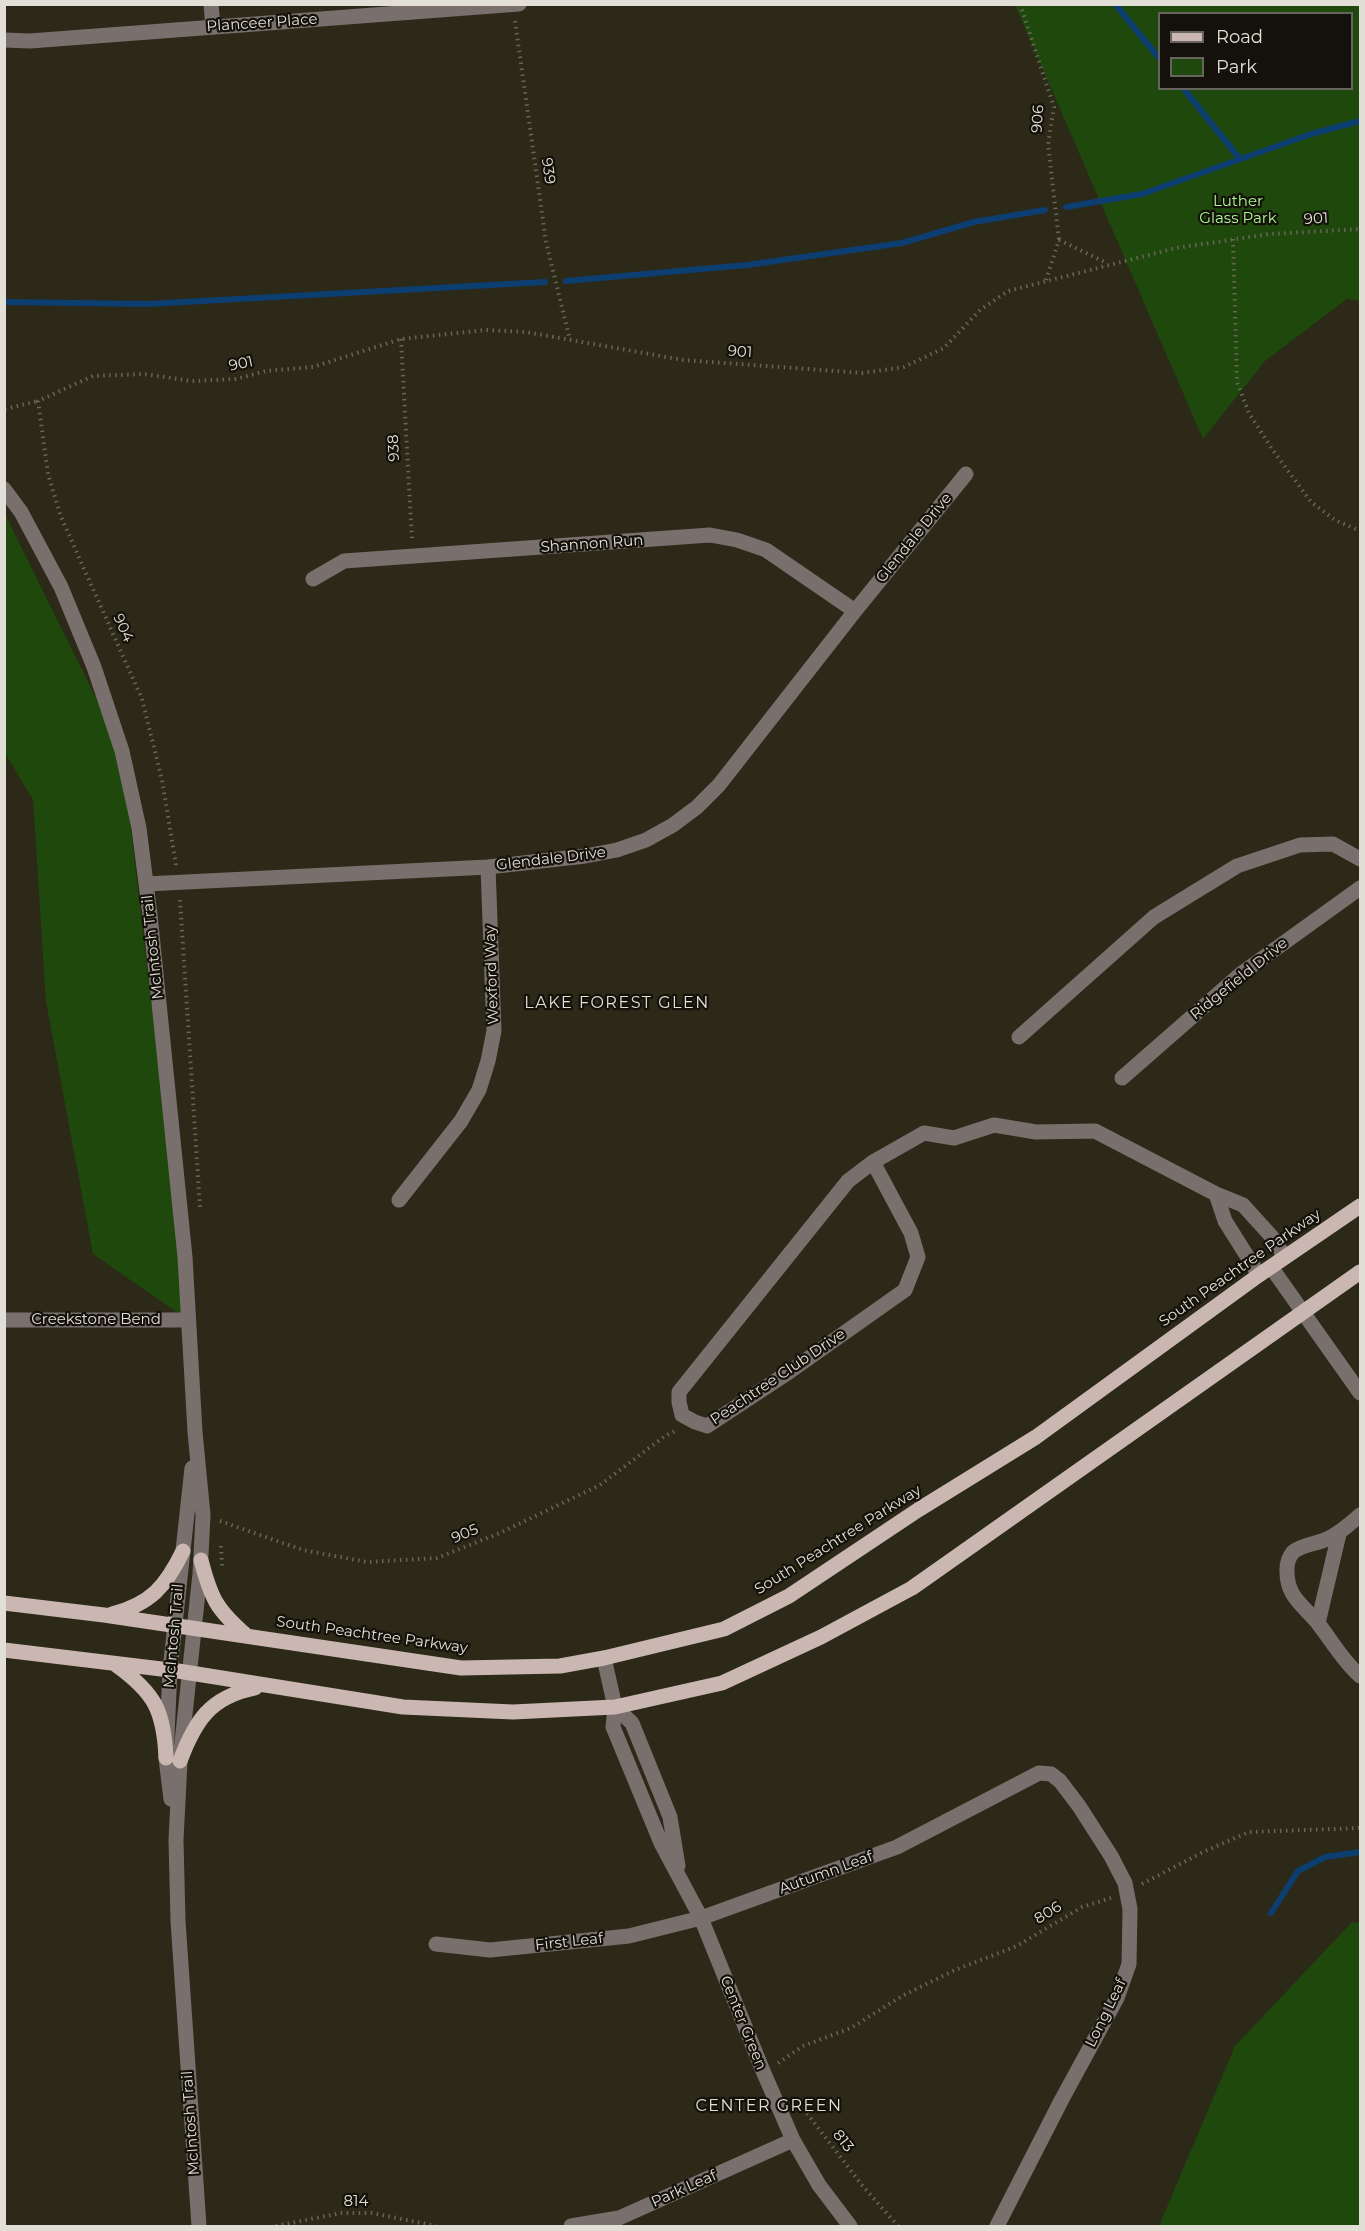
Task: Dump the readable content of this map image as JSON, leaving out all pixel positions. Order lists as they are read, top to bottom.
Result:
{
  "streets": {
    "main road": ["South Peachtree Parkway"],
    "street": [
      "Planceer Place",
      "Glendale Drive",
      "Shannon Run",
      "McIntosh Trail",
      "Wexford Way",
      "Ridgefield Drive",
      "Creekstone Bend",
      "Peachtree Club Drive",
      "Autumn Leaf",
      "First Leaf",
      "Long Leaf",
      "Center Green",
      "Park Leaf"
    ],
    "path": [
      "906",
      "939",
      "901",
      "938",
      "904",
      "905",
      "806",
      "813",
      "814"
    ]
  },
  "crossings": [
    ["Planceer Place", "939"],
    ["906", "901"],
    ["939", "901"],
    ["901", "938"],
    ["901", "904"],
    ["938", "Shannon Run"],
    ["Glendale Drive", "Shannon Run"],
    ["Glendale Drive", "904"],
    ["Glendale Drive", "McIntosh Trail"],
    ["Glendale Drive", "Wexford Way"],
    ["McIntosh Trail", "South Peachtree Parkway"],
    ["McIntosh Trail", "Creekstone Bend"],
    ["South Peachtree Parkway", "Peachtree Club Drive"],
    ["Peachtree Club Drive", "905"],
    ["Autumn Leaf", "First Leaf"],
    ["Autumn Leaf", "Long Leaf"],
    ["Autumn Leaf", "Center Green"],
    ["806", "Long Leaf"],
    ["806", "Center Green"],
    ["First Leaf", "Center Green"],
    ["Center Green", "Park Leaf"]
  ],
  "districts": ["LAKE FOREST GLEN", "CENTER GREEN"],
  "parks": ["Luther Glass Park"],
  "legend": ["Road", "Park"]
}
